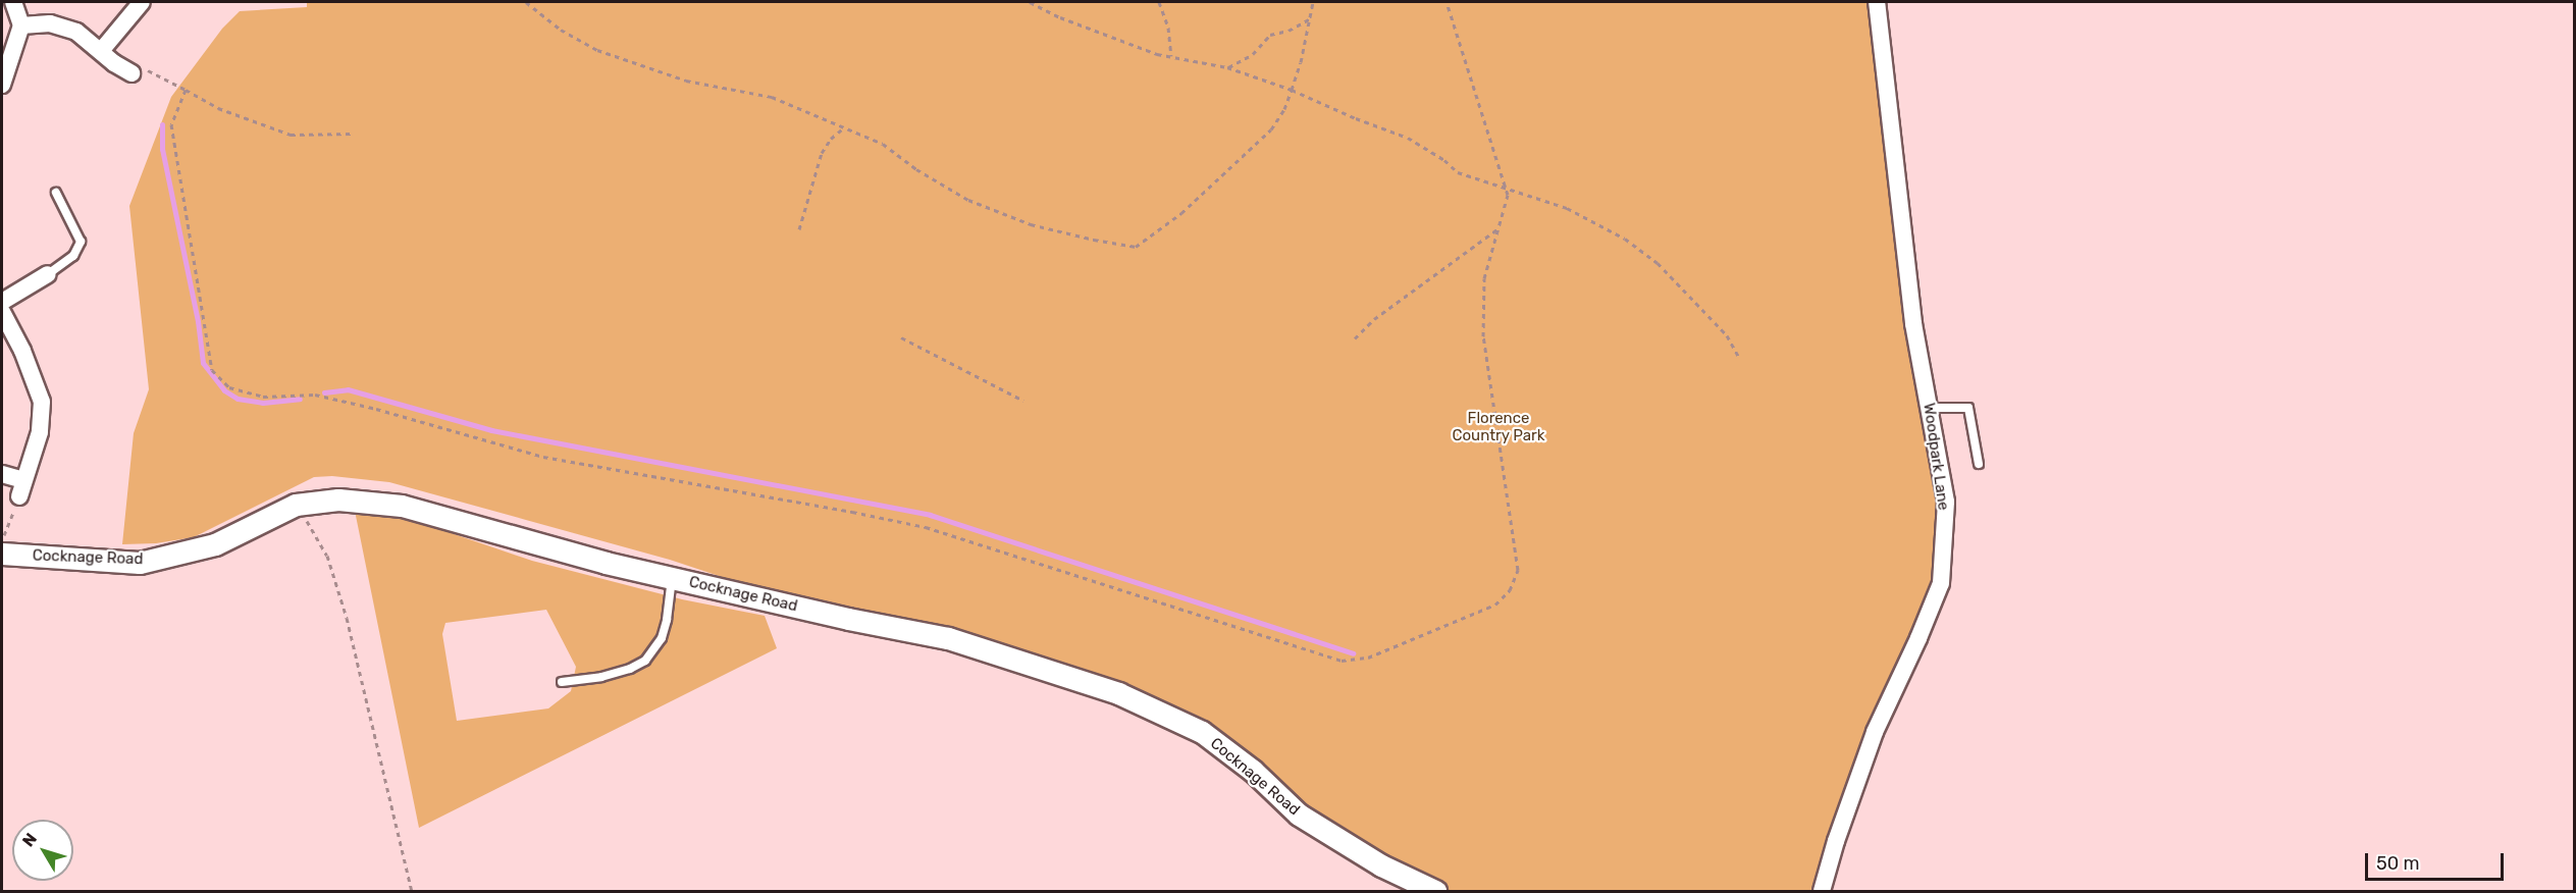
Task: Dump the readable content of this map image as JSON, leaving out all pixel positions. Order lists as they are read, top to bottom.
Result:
{
  "streets": {
    "street": ["Woodpark Lane", "Cocknage Road"]
  },
  "parks": ["Florence Country Park"],
  "scale_bar": "50 m",
  "north": "top left"
}
